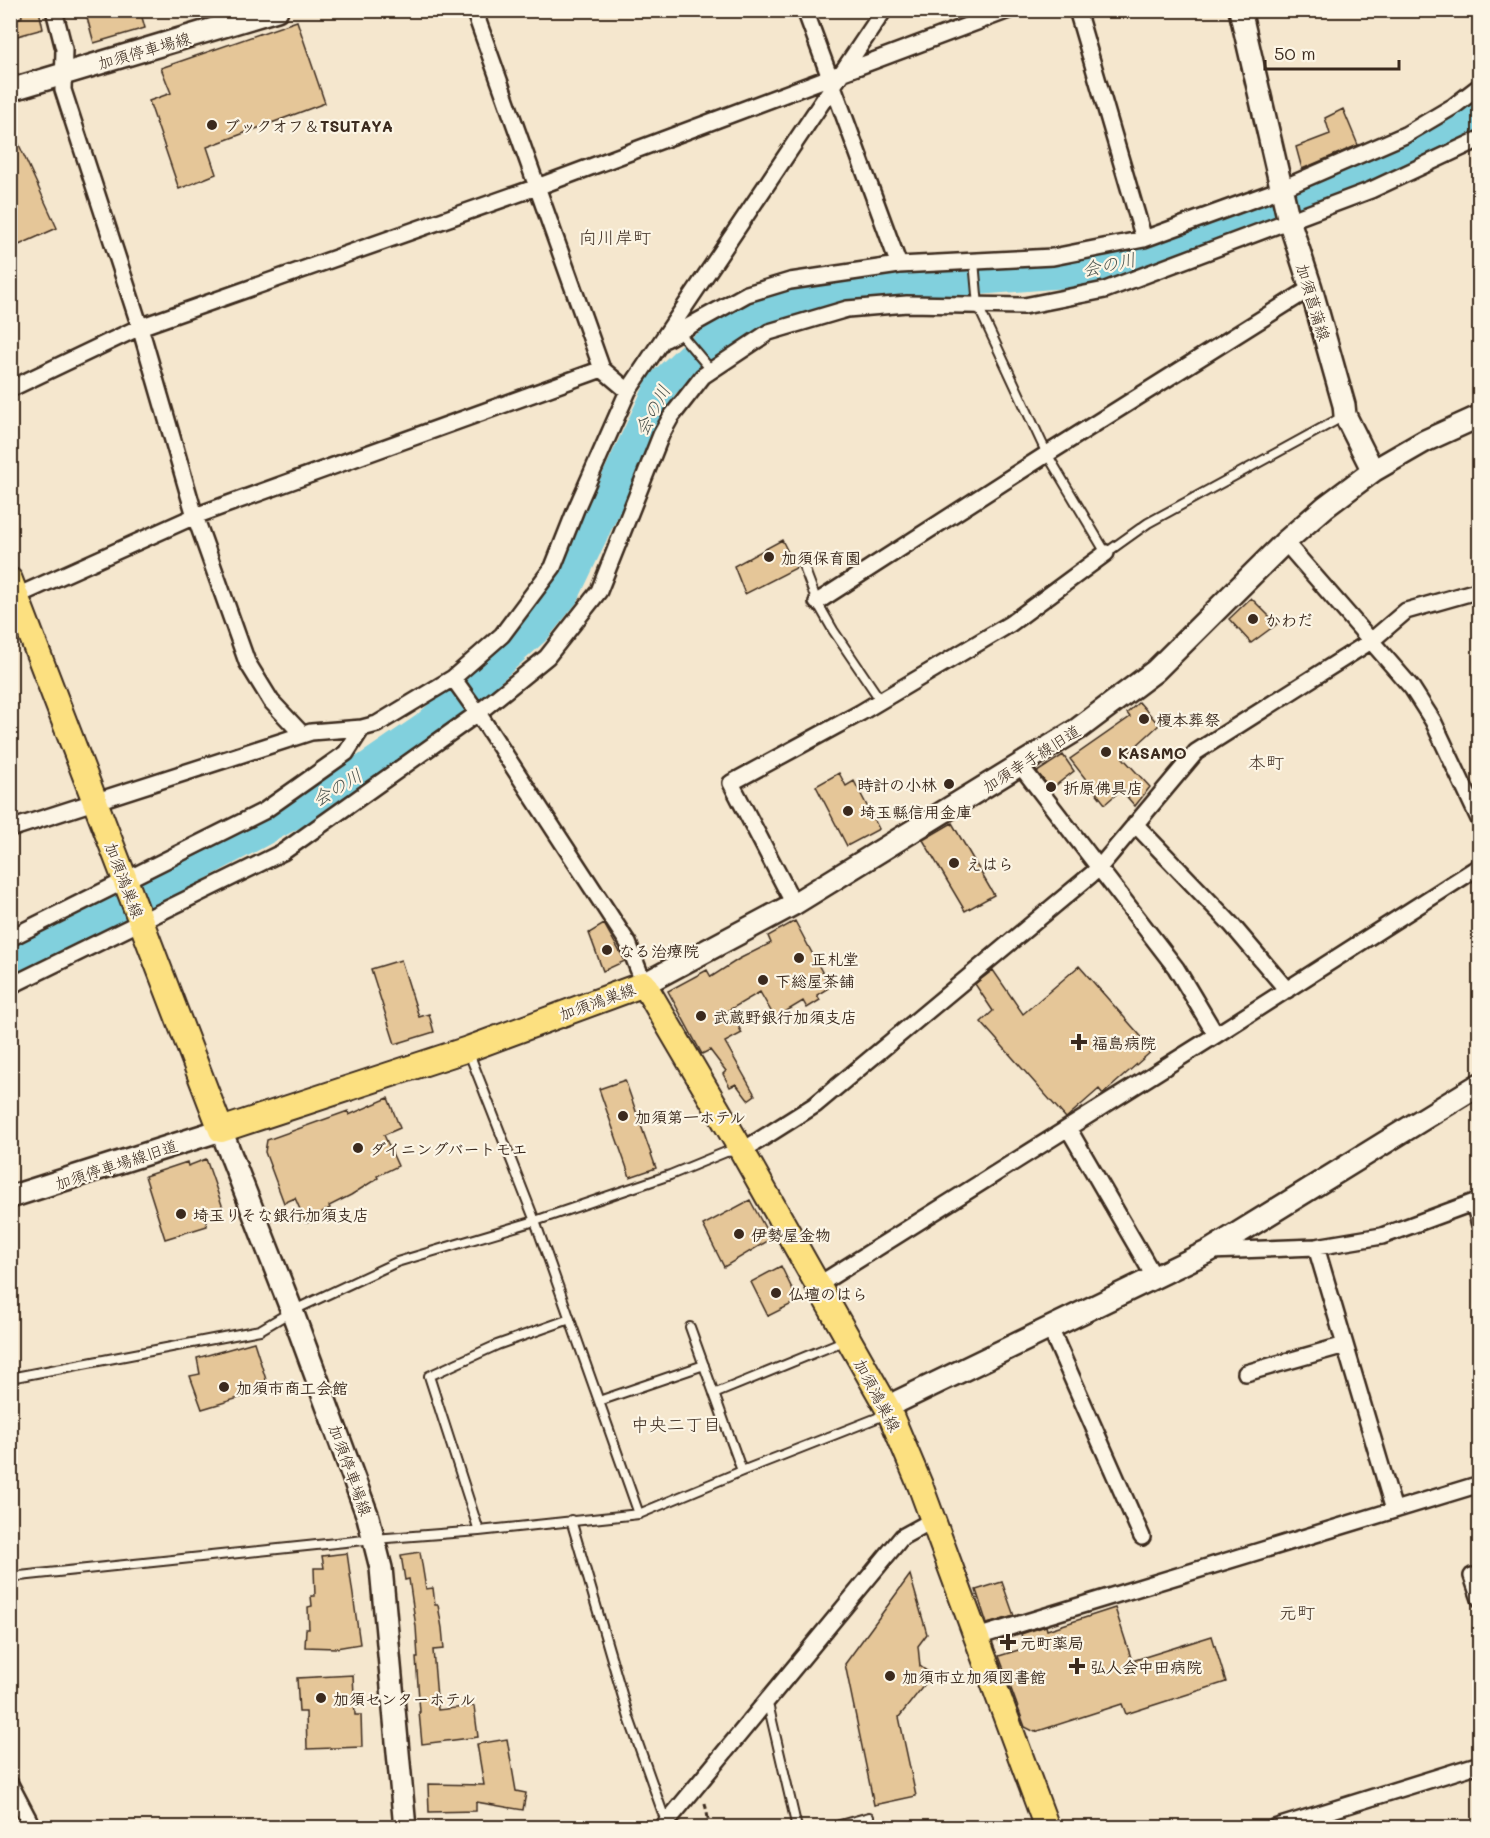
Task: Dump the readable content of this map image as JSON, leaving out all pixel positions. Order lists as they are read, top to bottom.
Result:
{
  "streets": {
    "main road": ["加須鴻巣線"],
    "street": [
      "加須停車場線",
      "加須菖蒲線",
      "加須幸手線旧道",
      "加須停車場線旧道"
    ]
  },
  "crossings": [
    ["加須停車場線", "加須鴻巣線"],
    ["加須停車場線", "加須停車場線旧道"],
    ["加須菖蒲線", "加須幸手線旧道"],
    ["加須幸手線旧道", "加須鴻巣線"],
    ["加須鴻巣線", "加須停車場線旧道"]
  ],
  "districts": [
    "向川岸町",
    "本町",
    "中央二丁目",
    "元町"
  ],
  "water": ["会の川"],
  "places": {
    "other": [
      "ブックオフ＆TSUTAYA",
      "加須保育園",
      "かわだ",
      "榎本葬祭",
      "KASAMO",
      "時計の小林",
      "折原佛具店",
      "埼玉縣信用金庫",
      "えはら",
      "なる治療院",
      "正札堂",
      "下総屋茶舗",
      "武蔵野銀行加須支店",
      "加須第一ホテル",
      "ダイニングバートモエ",
      "埼玉りそな銀行加須支店",
      "伊勢屋金物",
      "仏壇のはら",
      "加須市商工会館",
      "加須市立加須図書館",
      "加須センターホテル"
    ],
    "health": ["福島病院", "元町薬局", "弘人会中田病院"]
  },
  "scale_bar": "50 m"
}
